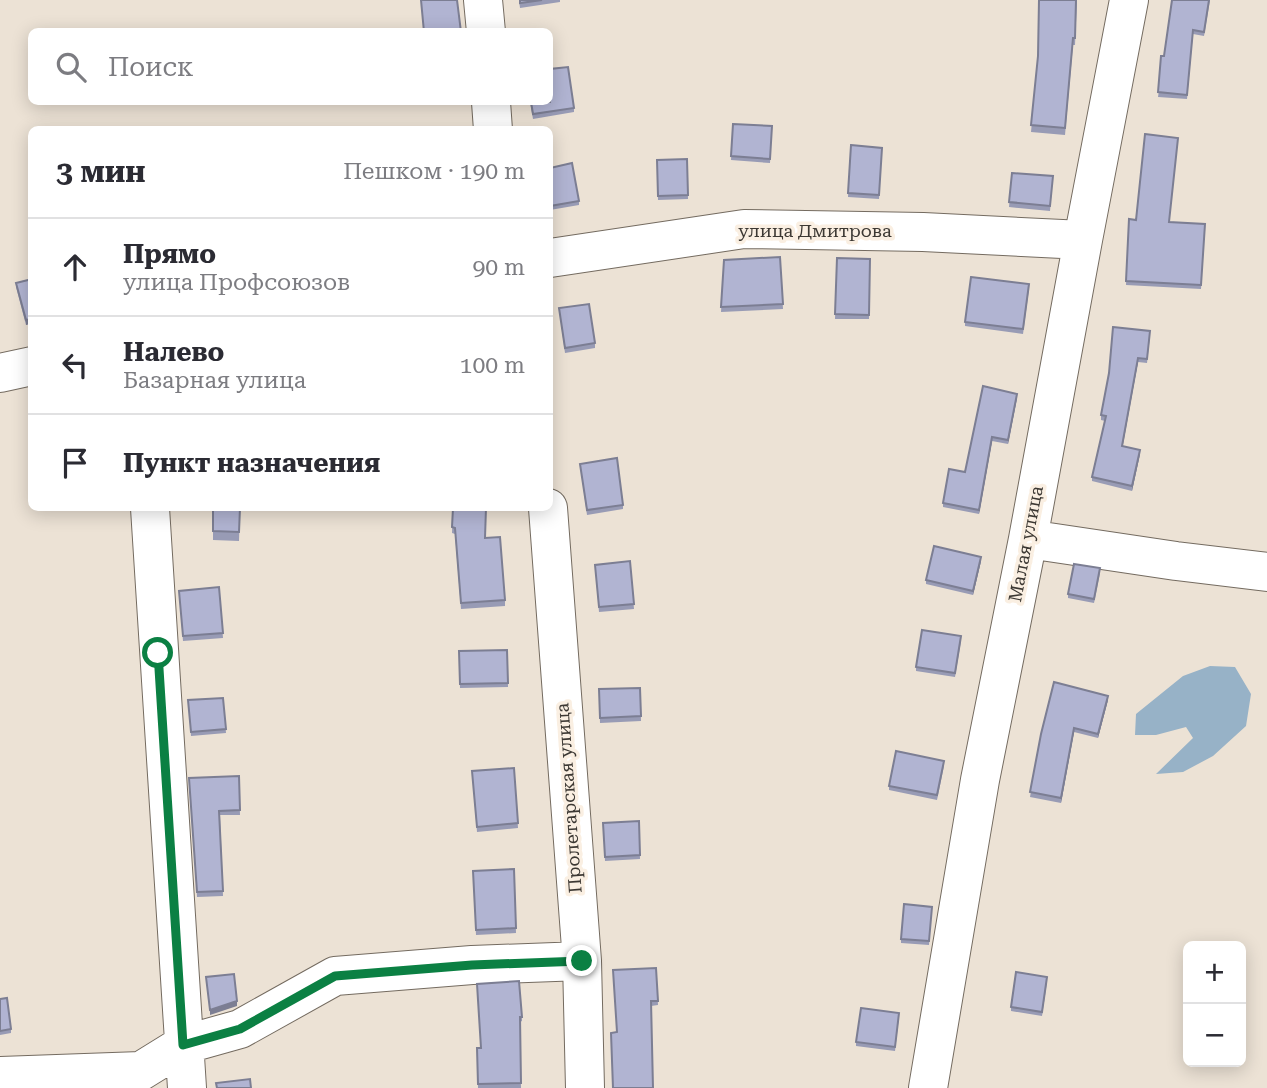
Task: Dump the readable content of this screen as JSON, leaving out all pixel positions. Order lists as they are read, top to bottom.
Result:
{
  "streets": {
    "street": ["улица Дмитрова", "Малая улица", "Пролетарская улица"]
  },
  "crossings": [
    ["улица Дмитрова", "Малая улица"]
  ],
  "page": {
    "search": "Поиск",
    "heading": ["3 мин", "Пешком · 190 m"],
    "list": [
      ["Прямо", "улица Профсоюзов", "90 m"],
      ["Налево", "Базарная улица", "100 m"],
      "Пункт назначения"
    ],
    "map_buttons": ["+", "−"]
  }
}
